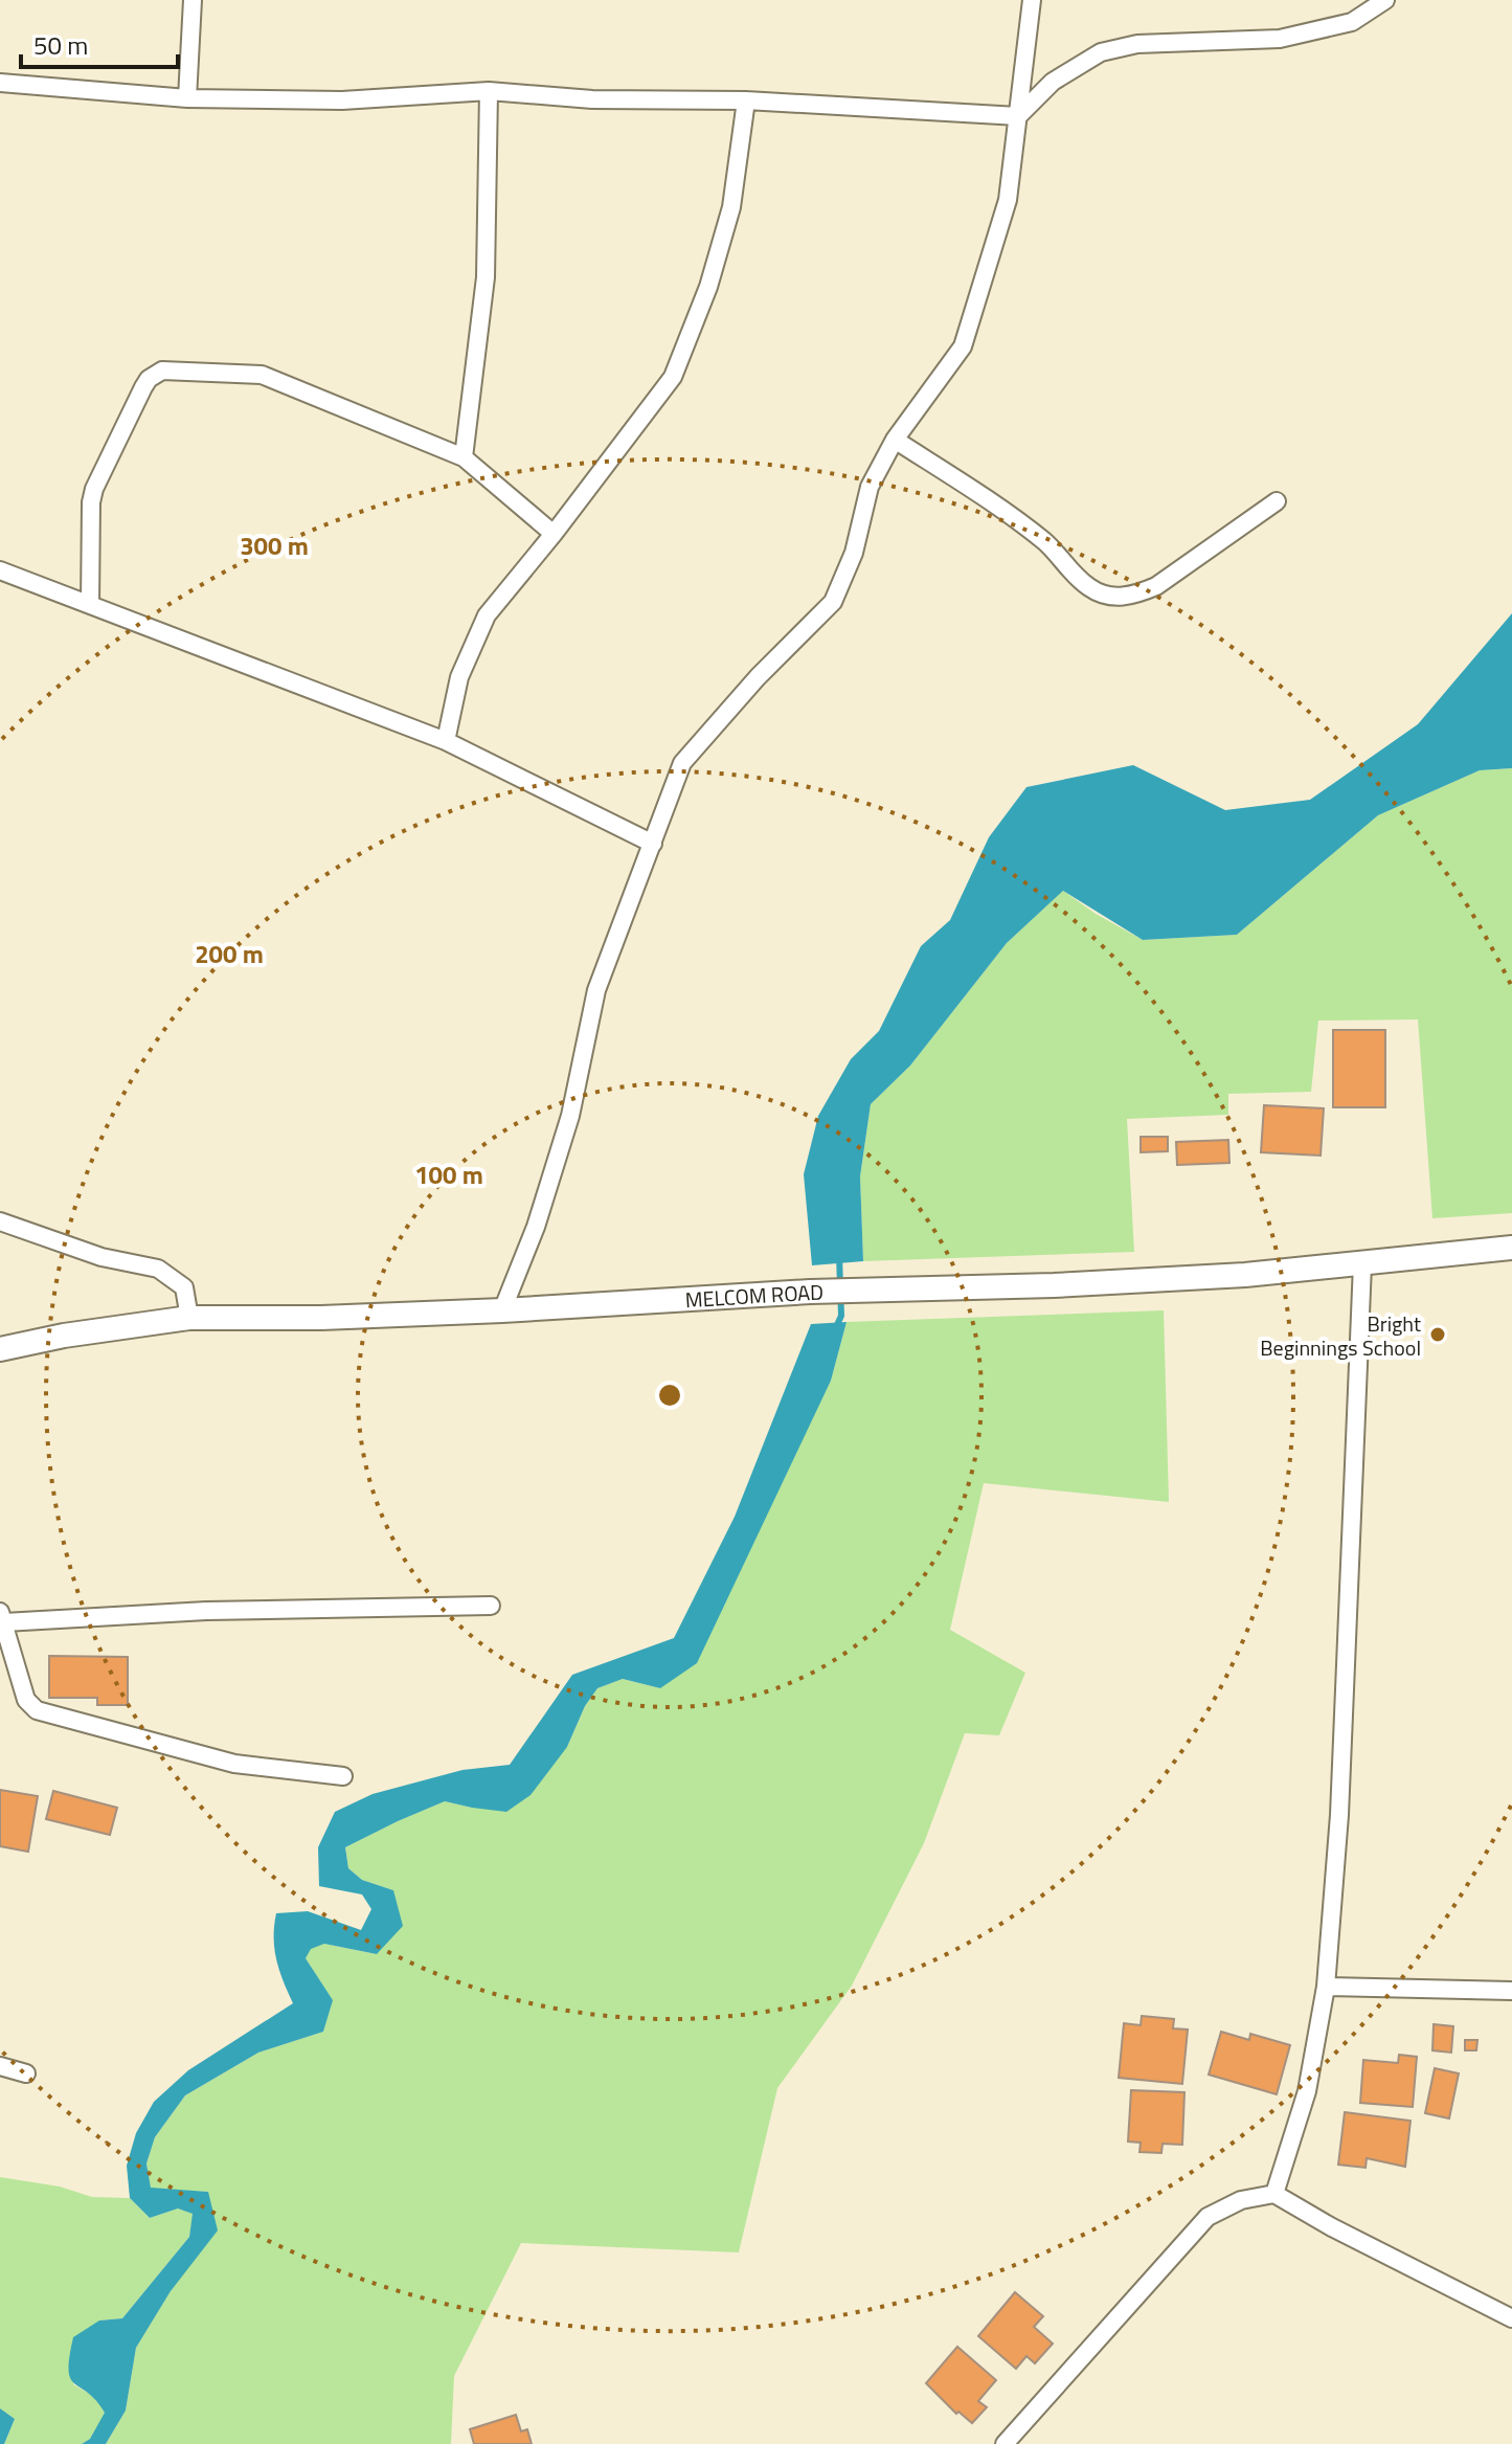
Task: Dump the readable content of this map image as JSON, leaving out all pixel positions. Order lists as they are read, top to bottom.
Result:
{
  "streets": {
    "main road": ["MELCOM ROAD"]
  },
  "places": ["Bright Beginnings School"],
  "scale_bar": "50 m",
  "rings": ["300 m", "200 m", "100 m"]
}
